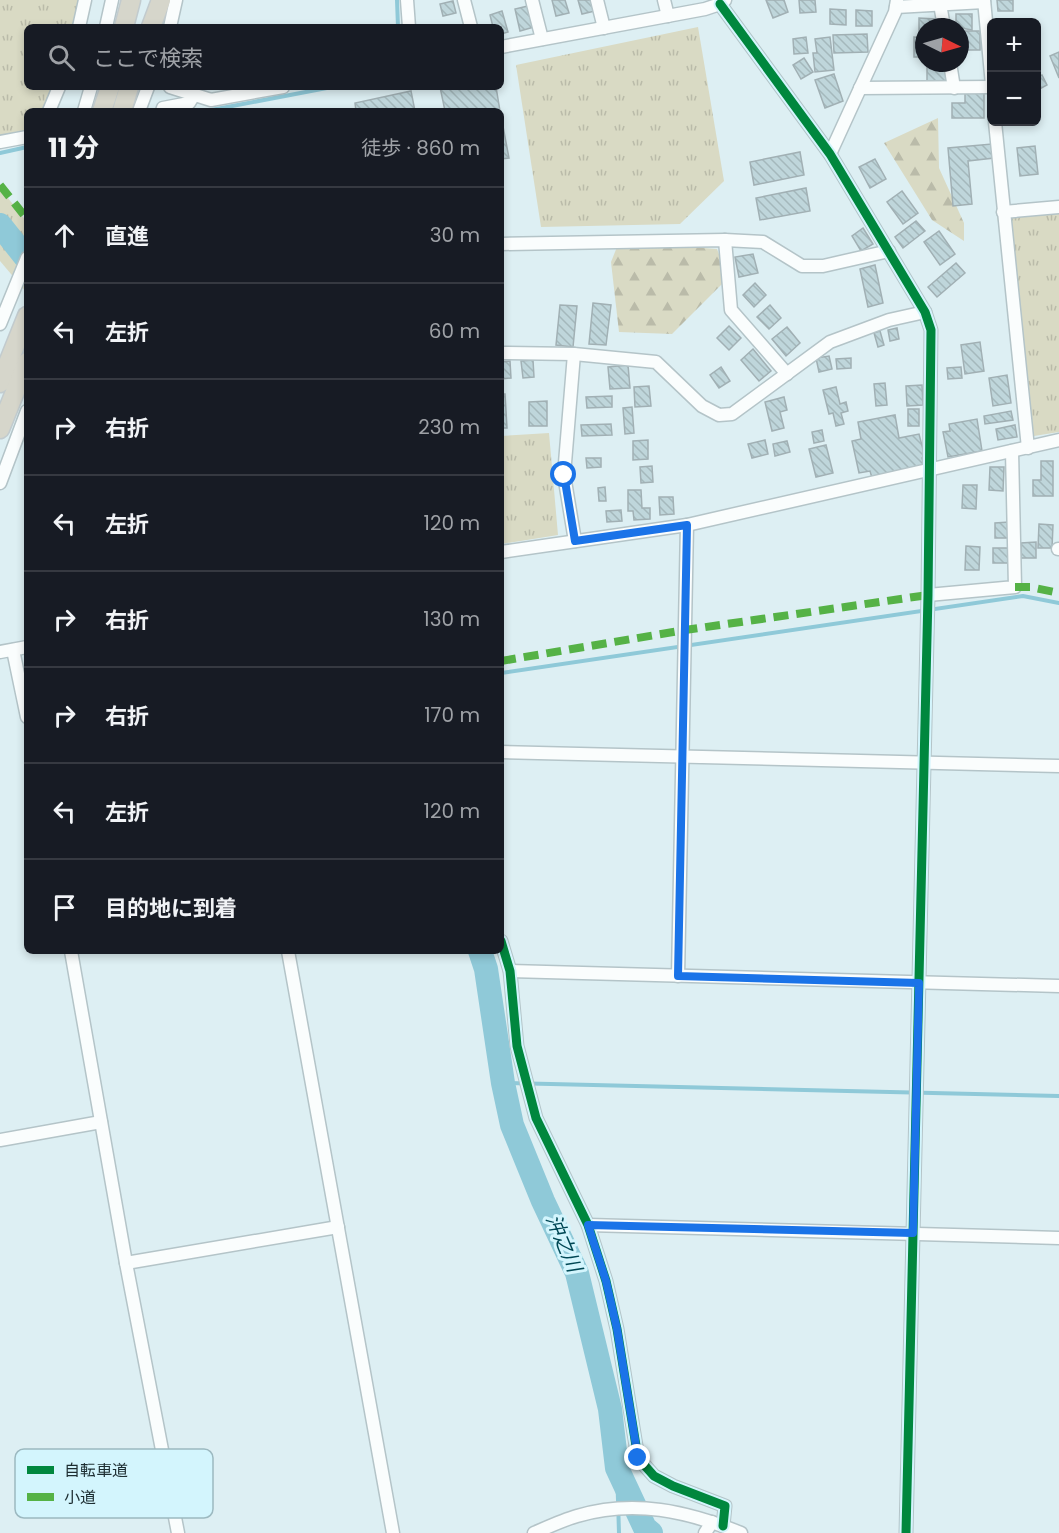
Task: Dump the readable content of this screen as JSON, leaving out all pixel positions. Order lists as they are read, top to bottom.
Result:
{
  "water": ["沖之川"],
  "legend": ["自転車道", "小道"],
  "north": "right",
  "page": {
    "map_buttons": ["+", "−"],
    "search": "ここで検索",
    "heading": ["11 分", "徒歩 · 860 m"],
    "list": [
      ["直進", "30 m"],
      ["左折", "60 m"],
      ["右折", "230 m"],
      ["左折", "120 m"],
      ["右折", "130 m"],
      ["右折", "170 m"],
      ["左折", "120 m"],
      "目的地に到着"
    ]
  }
}
